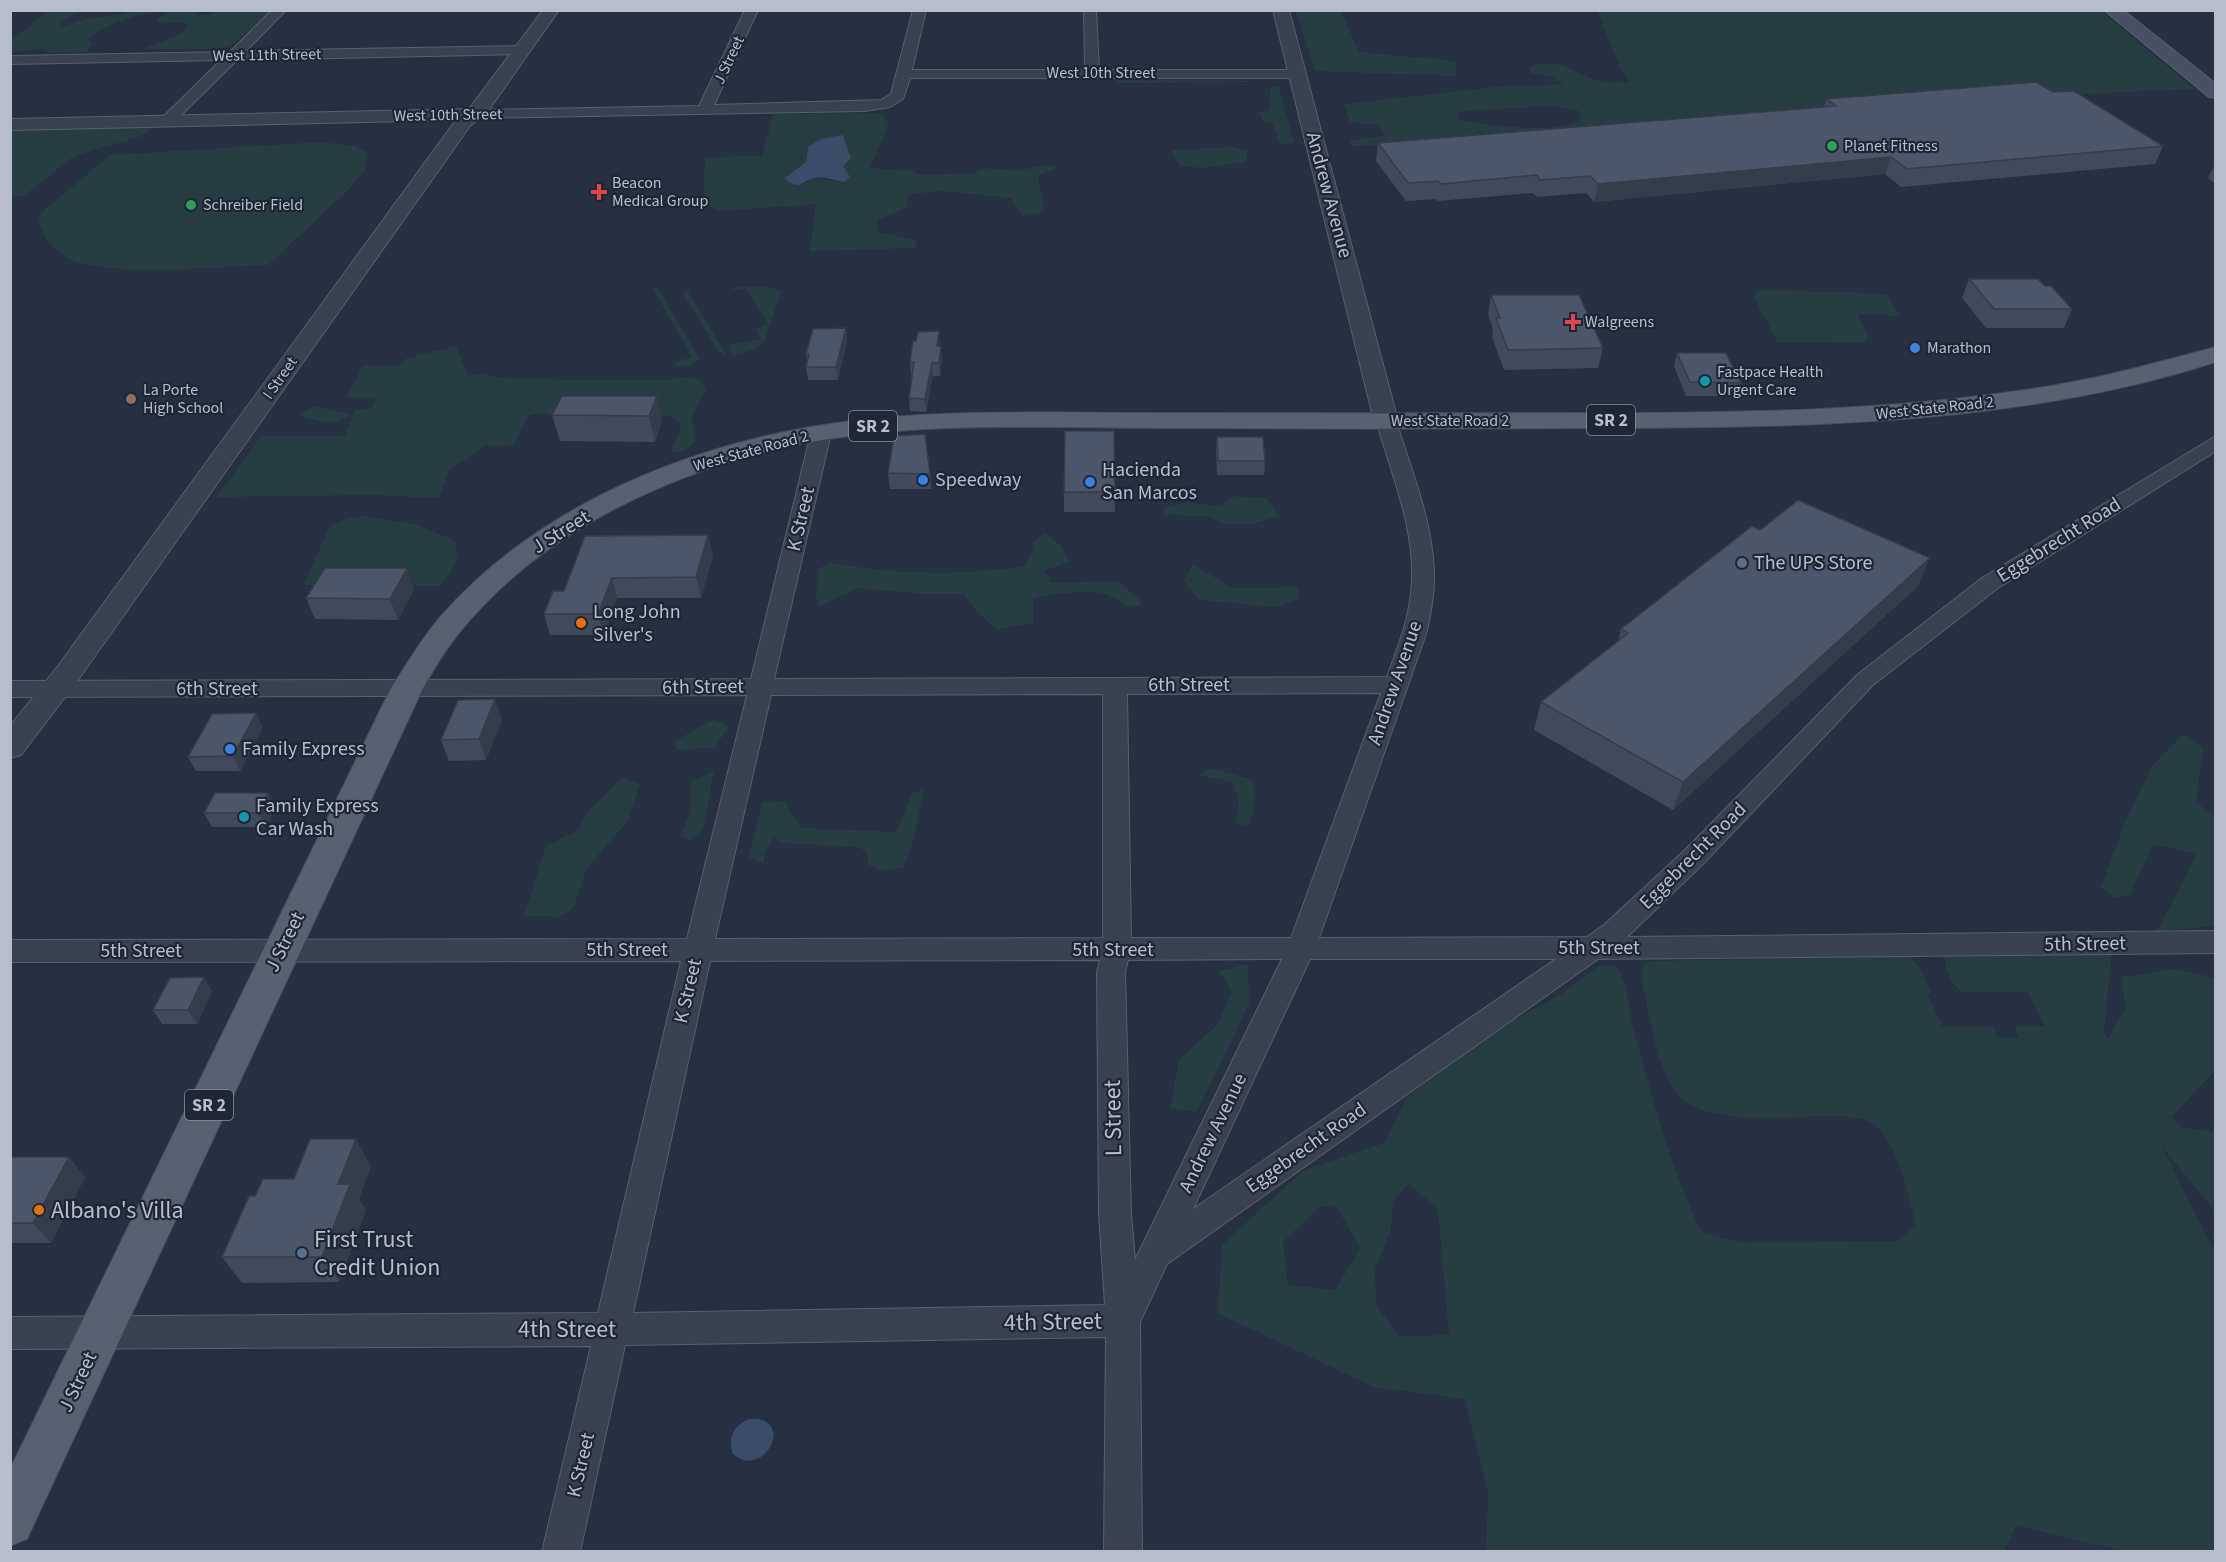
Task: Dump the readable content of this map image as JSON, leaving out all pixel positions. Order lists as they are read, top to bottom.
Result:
{
  "streets": {
    "main road": ["J Street", "West State Road 2", "SR 2"],
    "street": [
      "West 11th Street",
      "West 10th Street",
      "Andrew Avenue",
      "I Street",
      "K Street",
      "Eggebrecht Road",
      "6th Street",
      "5th Street",
      "L Street",
      "4th Street"
    ]
  },
  "crossings": [
    ["West 11th Street", "I Street"],
    ["J Street", "West 10th Street"],
    ["J Street", "West State Road 2"],
    ["J Street", "6th Street"],
    ["J Street", "5th Street"],
    ["J Street", "4th Street"],
    ["West 10th Street", "Andrew Avenue"],
    ["West 10th Street", "I Street"],
    ["Andrew Avenue", "West State Road 2"],
    ["Andrew Avenue", "Eggebrecht Road"],
    ["Andrew Avenue", "6th Street"],
    ["Andrew Avenue", "5th Street"],
    ["Andrew Avenue", "L Street"],
    ["Andrew Avenue", "4th Street"],
    ["I Street", "6th Street"],
    ["West State Road 2", "K Street"],
    ["K Street", "6th Street"],
    ["K Street", "5th Street"],
    ["K Street", "4th Street"],
    ["Eggebrecht Road", "5th Street"],
    ["6th Street", "L Street"],
    ["5th Street", "L Street"],
    ["L Street", "4th Street"]
  ],
  "places": {
    "other": [
      "Planet Fitness",
      "Schreiber Field",
      "Marathon",
      "Fastpace Health Urgent Care",
      "La Porte High School",
      "Speedway",
      "Hacienda San Marcos",
      "The UPS Store",
      "Long John Silver's",
      "Family Express",
      "Family Express Car Wash",
      "Albano's Villa",
      "First Trust Credit Union"
    ],
    "health": ["Beacon Medical Group", "Walgreens"]
  }
}
